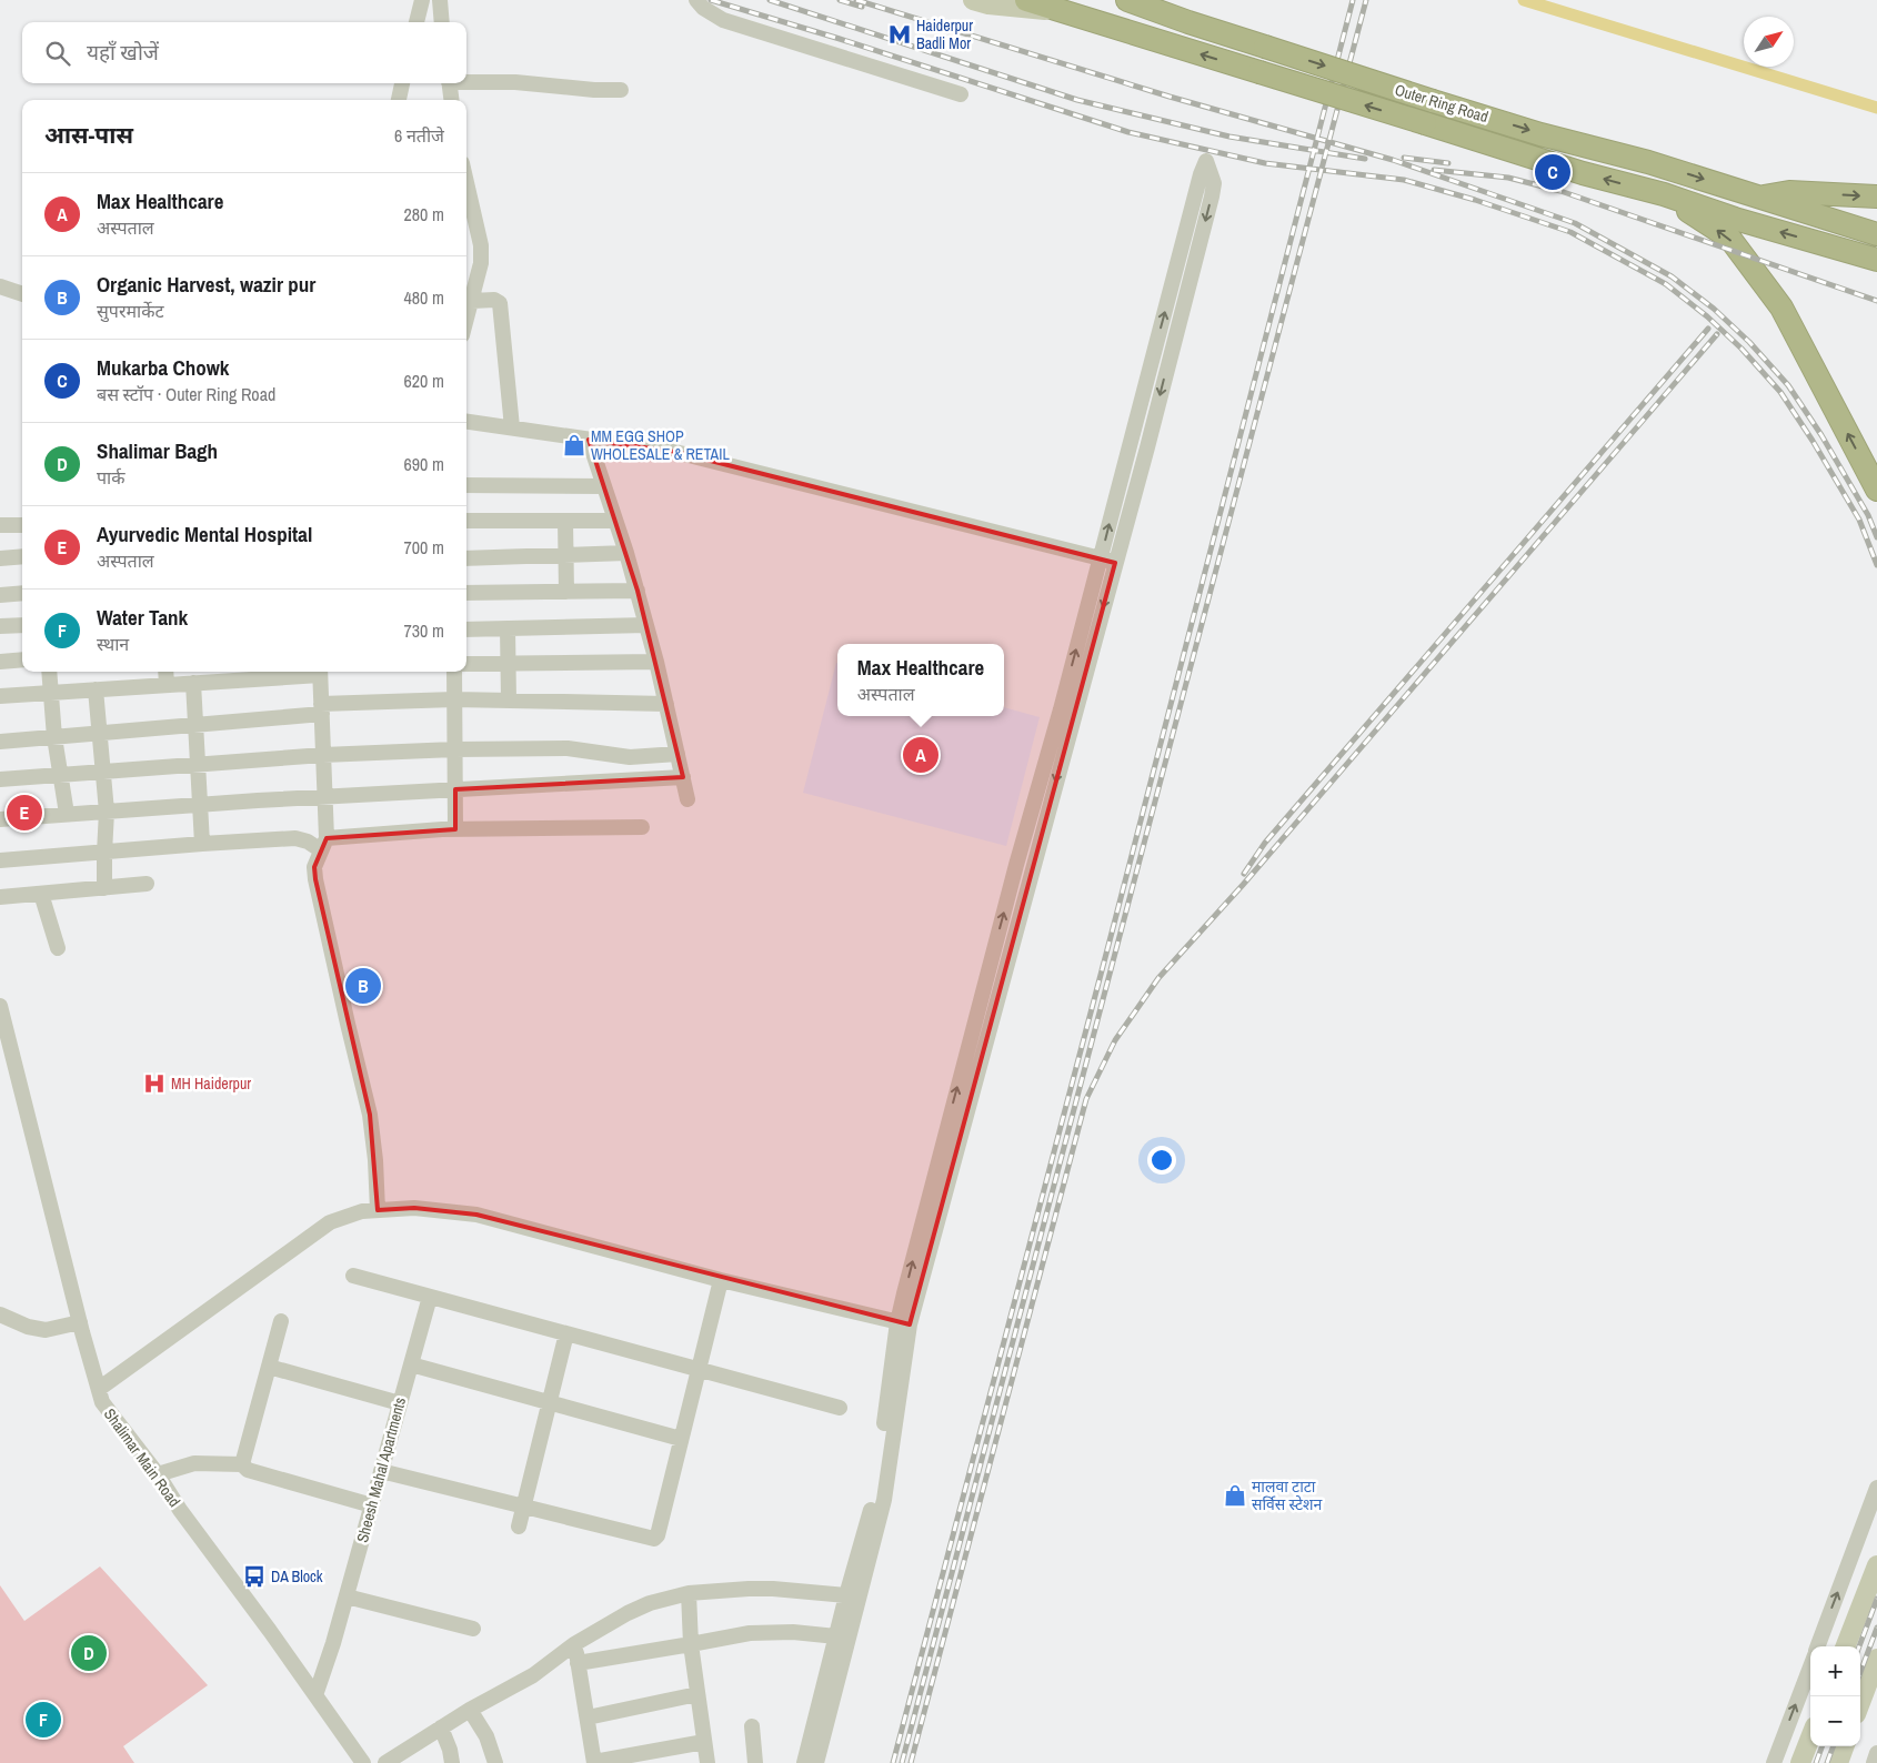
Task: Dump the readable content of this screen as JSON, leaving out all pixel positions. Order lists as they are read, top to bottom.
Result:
{
  "streets": {
    "highway": ["Outer Ring Road"],
    "street": ["Shalimar Main Road", "Sheesh Mahal Apartments"]
  },
  "crossings": [
    ["Shalimar Main Road", "Sheesh Mahal Apartments"]
  ],
  "places": {
    "metro station": ["Haiderpur Badli Mor"],
    "shop": ["MM EGG SHOP WHOLESALE & RETAIL", "मालवा टाटा सर्विस स्टेशन"],
    "hospital": ["MH Haiderpur"],
    "bus stop": ["DA Block"]
  },
  "north": "top right",
  "page": {
    "search": "यहाँ खोजें",
    "heading": ["आस-पास", "6 नतीजे"],
    "pins": [
      "C",
      "A",
      "E",
      "B",
      "D",
      "F"
    ],
    "list": [
      {
        "mark": "A",
        "name": "Max Healthcare",
        "note": "अस्पताल",
        "value": "280 m"
      },
      {
        "mark": "B",
        "name": "Organic Harvest, wazir pur",
        "note": "सुपरमार्केट",
        "value": "480 m"
      },
      {
        "mark": "C",
        "name": "Mukarba Chowk",
        "note": "बस स्टॉप · Outer Ring Road",
        "value": "620 m"
      },
      {
        "mark": "D",
        "name": "Shalimar Bagh",
        "note": "पार्क",
        "value": "690 m"
      },
      {
        "mark": "E",
        "name": "Ayurvedic Mental Hospital",
        "note": "अस्पताल",
        "value": "700 m"
      },
      {
        "mark": "F",
        "name": "Water Tank",
        "note": "स्थान",
        "value": "730 m"
      }
    ],
    "popup": ["Max Healthcare", "अस्पताल"],
    "map_buttons": ["+", "−"]
  }
}
